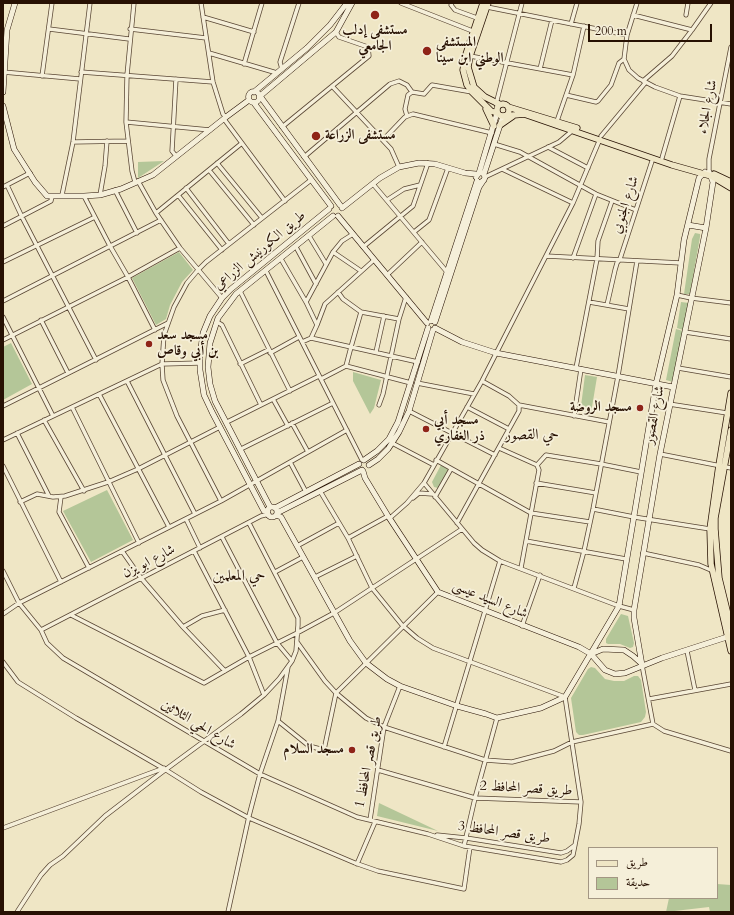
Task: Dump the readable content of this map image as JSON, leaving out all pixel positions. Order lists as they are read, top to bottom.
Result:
{
  "streets": {
    "street": [
      "شارع الجلاء",
      "شارع الجنوبي",
      "طريق الكورنيش الزراعي",
      "شارع القصور",
      "شارع ابو يزن",
      "شارع السيد عيسى",
      "شارع الحي الثلاثين",
      "طريق قصر المحافظ 1",
      "طريق قصر المحافظ 2",
      "طريق قصر المحافظ 3"
    ]
  },
  "crossings": [
    ["شارع الجلاء", "شارع القصور"],
    ["طريق الكورنيش الزراعي", "شارع ابو يزن"],
    ["شارع ابو يزن", "شارع الحي الثلاثين"],
    ["شارع الحي الثلاثين", "طريق قصر المحافظ 1"],
    ["شارع الحي الثلاثين", "طريق قصر المحافظ 3"],
    ["طريق قصر المحافظ 1", "طريق قصر المحافظ 2"]
  ],
  "districts": ["حي القصور", "حي المعلمين"],
  "places": [
    "مستشفى إدلب الجامعي",
    "المستشفى الوطني ابن سينا",
    "مستشفى الزراعة",
    "مسجد سعد بن أبي وقاص",
    "مسجد الروضة",
    "مسجد أبي ذر الغفاري",
    "مسجد السلام"
  ],
  "legend": ["طريق", "حديقة"],
  "scale_bar": "200 m"
}
